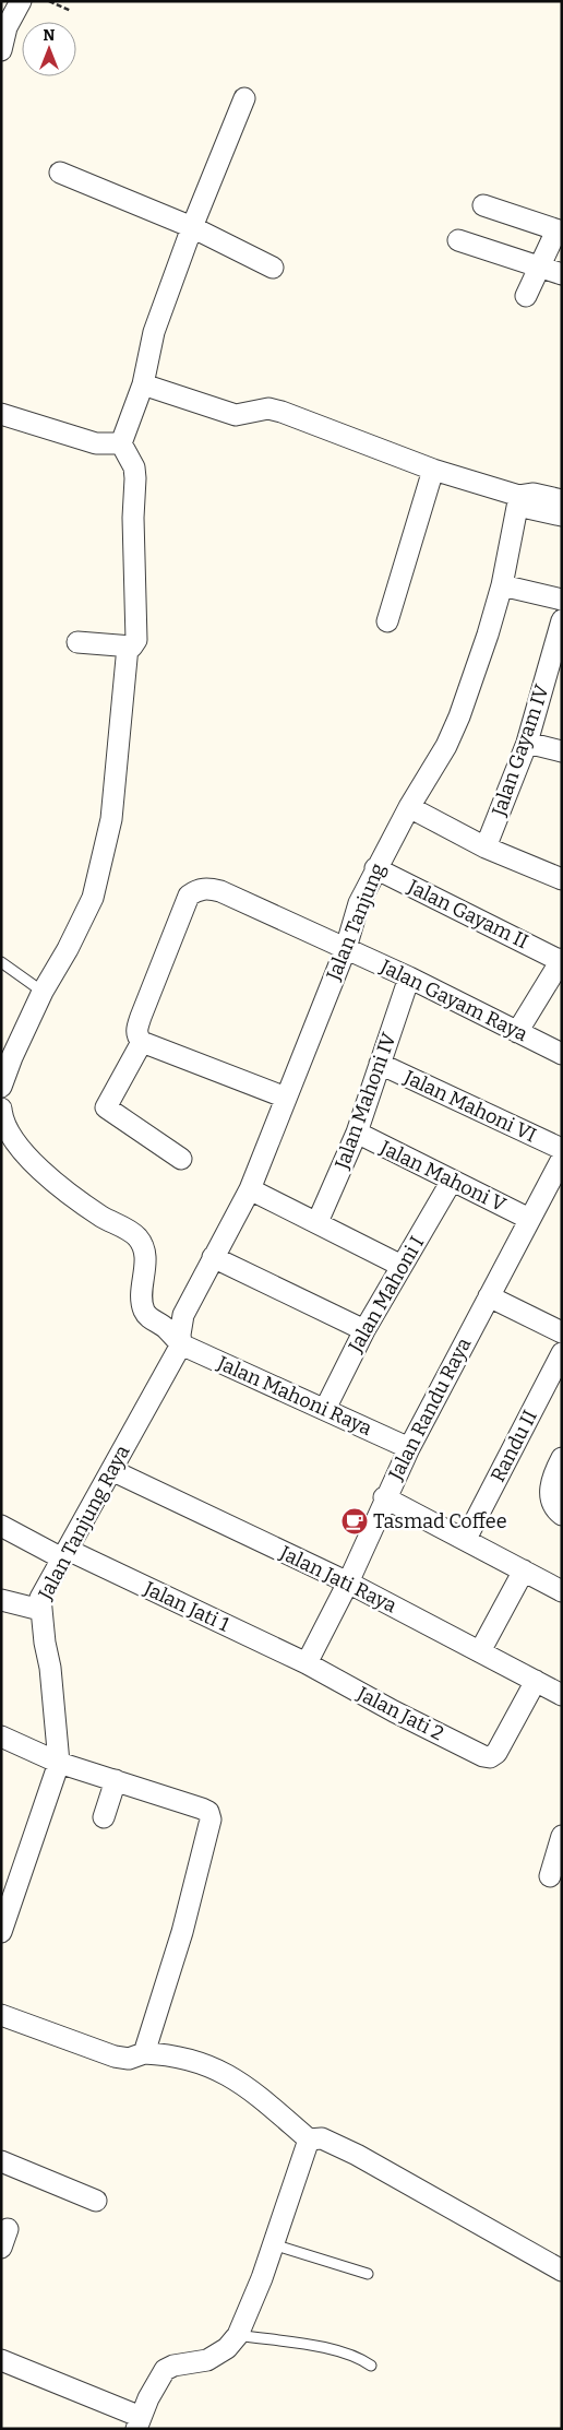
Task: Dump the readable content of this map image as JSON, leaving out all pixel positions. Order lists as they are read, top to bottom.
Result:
{
  "streets": {
    "street": [
      "Jalan Gayam IV",
      "Jalan Gayam II",
      "Jalan Tanjung",
      "Jalan Gayam Raya",
      "Jalan Mahoni IV",
      "Jalan Mahoni VI",
      "Jalan Mahoni V",
      "Jalan Mahoni I",
      "Jalan Mahoni Raya",
      "Jalan Randu Raya",
      "Randu II",
      "Jalan Tanjung Raya",
      "Jalan Jati Raya",
      "Jalan Jati 1",
      "Jalan Jati 2"
    ]
  },
  "crossings": [
    ["Jalan Gayam II", "Jalan Tanjung"],
    ["Jalan Tanjung", "Jalan Gayam Raya"],
    ["Jalan Tanjung", "Jalan Mahoni Raya"],
    ["Jalan Tanjung", "Jalan Tanjung Raya"],
    ["Jalan Gayam Raya", "Jalan Mahoni IV"],
    ["Jalan Mahoni IV", "Jalan Mahoni VI"],
    ["Jalan Mahoni IV", "Jalan Mahoni V"],
    ["Jalan Mahoni V", "Jalan Mahoni I"],
    ["Jalan Mahoni V", "Jalan Randu Raya"],
    ["Jalan Mahoni I", "Jalan Mahoni Raya"],
    ["Jalan Mahoni Raya", "Jalan Randu Raya"],
    ["Jalan Mahoni Raya", "Jalan Tanjung Raya"],
    ["Jalan Randu Raya", "Jalan Jati Raya"],
    ["Jalan Randu Raya", "Jalan Jati 1"],
    ["Jalan Randu Raya", "Jalan Jati 2"],
    ["Jalan Tanjung Raya", "Jalan Jati Raya"],
    ["Jalan Tanjung Raya", "Jalan Jati 1"],
    ["Jalan Jati Raya", "Jalan Jati 2"],
    ["Jalan Jati 1", "Jalan Jati 2"]
  ],
  "places": {
    "cafe": ["Tasmad Coffee"]
  },
  "north": "top"
}
